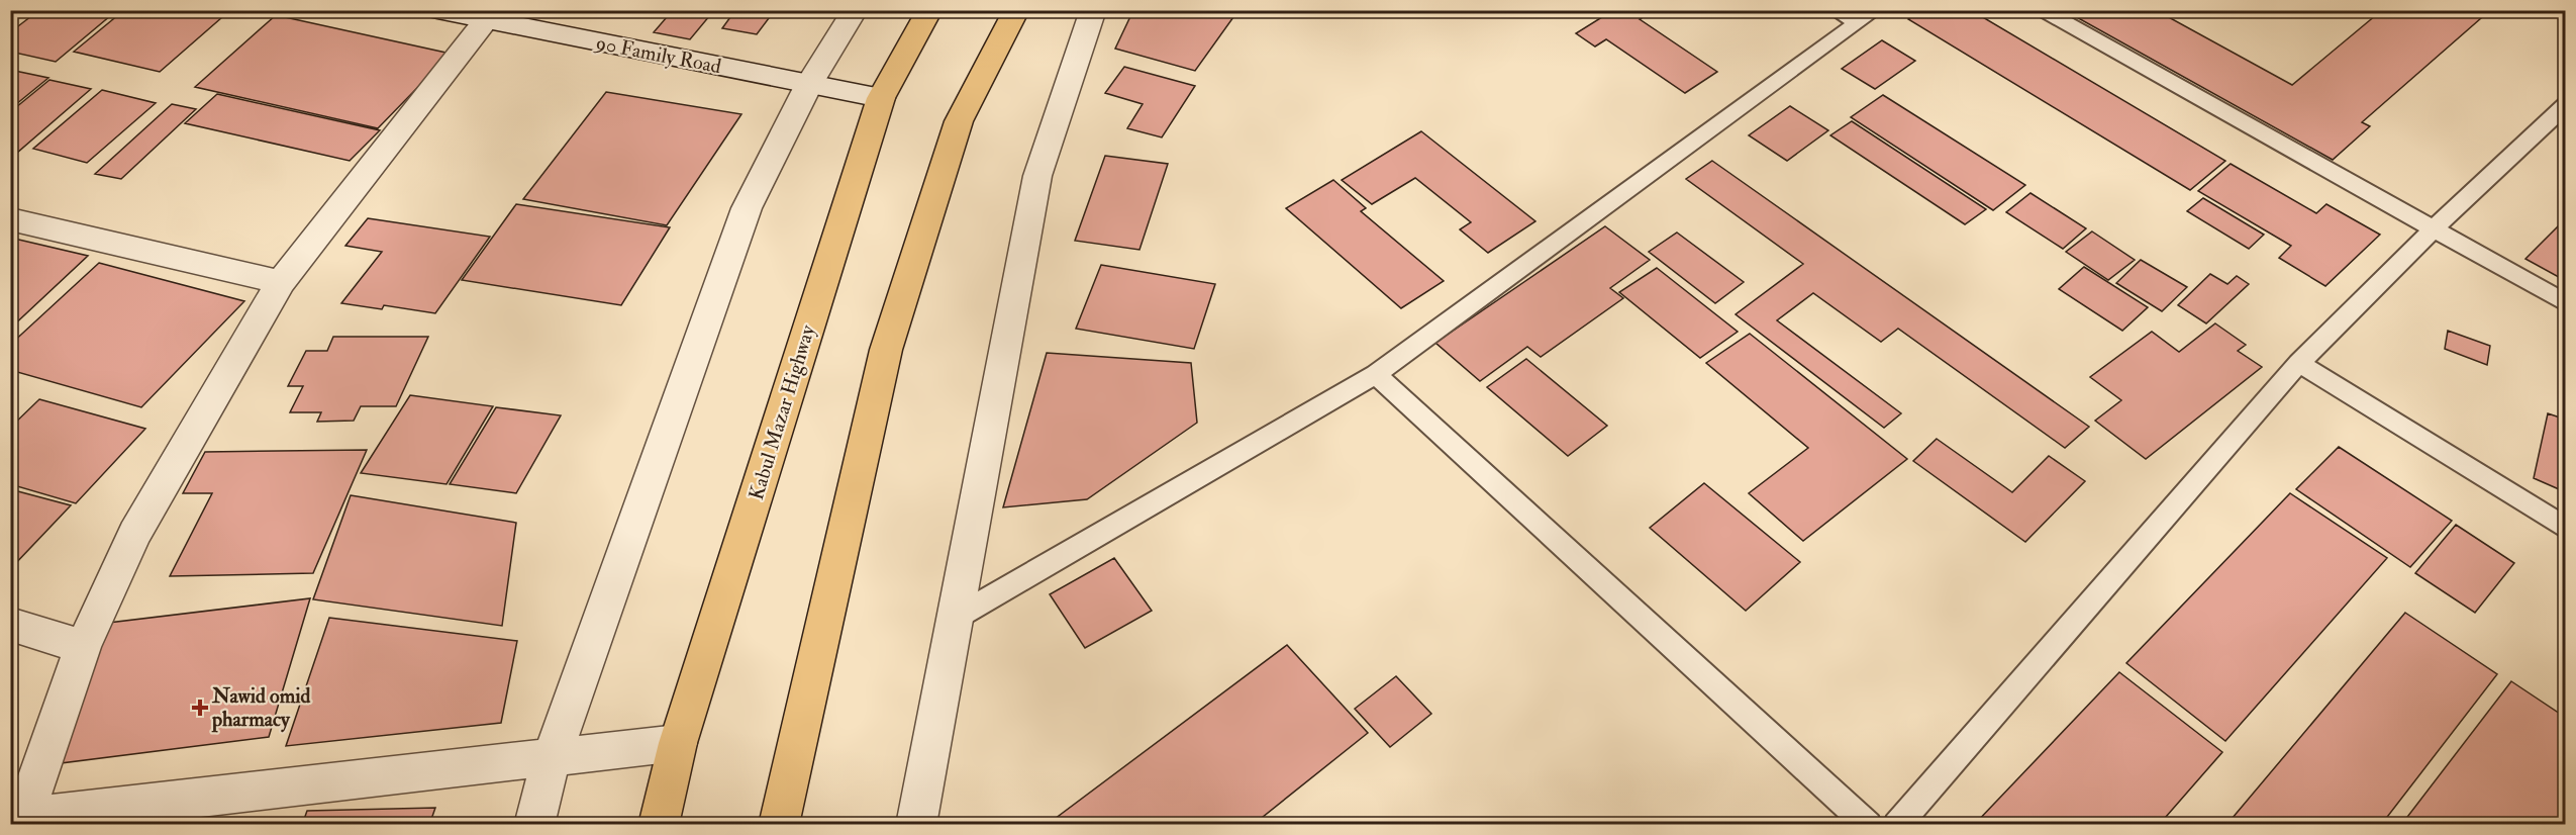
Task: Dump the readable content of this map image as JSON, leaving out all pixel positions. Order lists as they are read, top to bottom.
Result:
{
  "streets": {
    "highway": ["Kabul Mazar Highway"],
    "street": ["90 Family Road"]
  },
  "crossings": [
    ["90 Family Road", "Kabul Mazar Highway"]
  ],
  "places": {
    "health": ["Nawid omid pharmacy"]
  }
}
